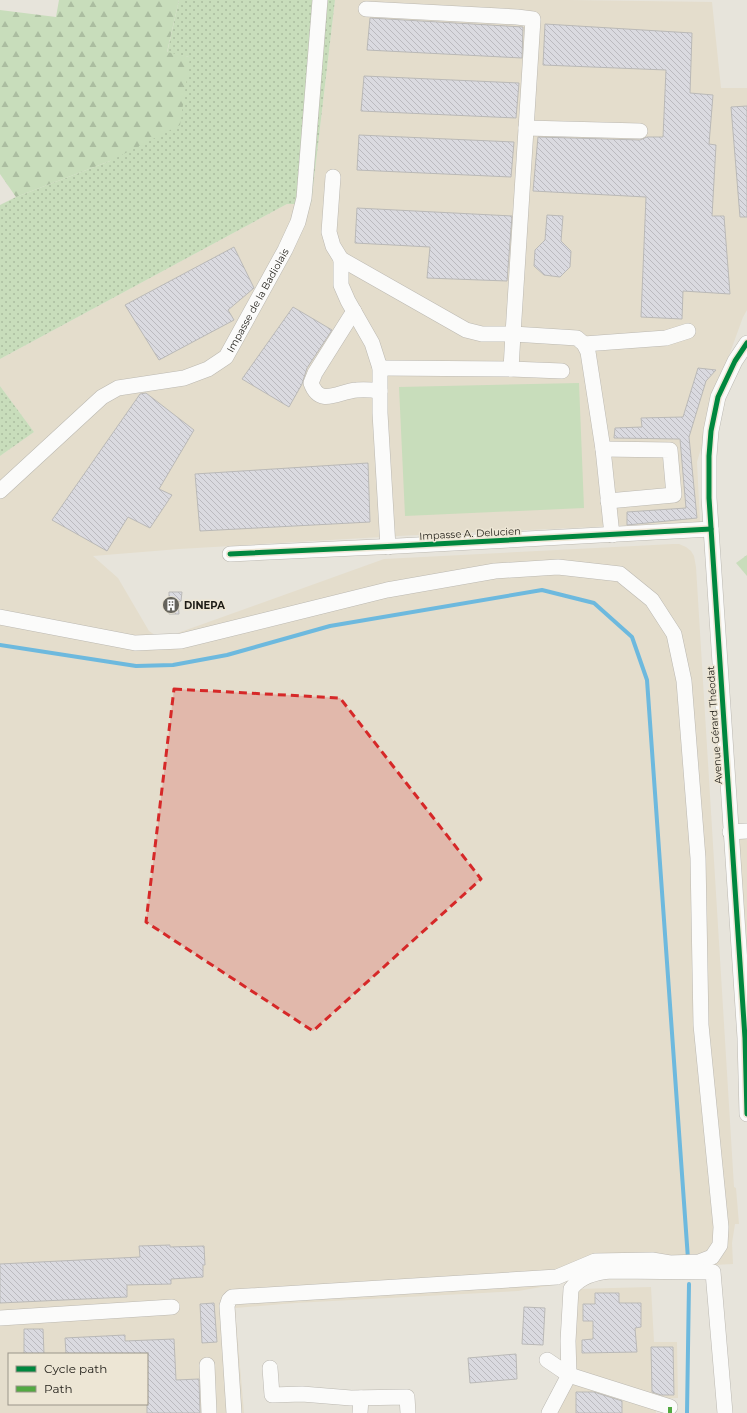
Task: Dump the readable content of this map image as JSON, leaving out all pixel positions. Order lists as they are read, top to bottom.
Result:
{
  "streets": {
    "street": ["Impasse de la Badiolais", "Impasse A. Delucien", "Avenue Gérard Théodat"]
  },
  "crossings": [
    ["Impasse A. Delucien", "Avenue Gérard Théodat"]
  ],
  "places": {
    "building": ["DINEPA"]
  },
  "legend": ["Cycle path", "Path"]
}
